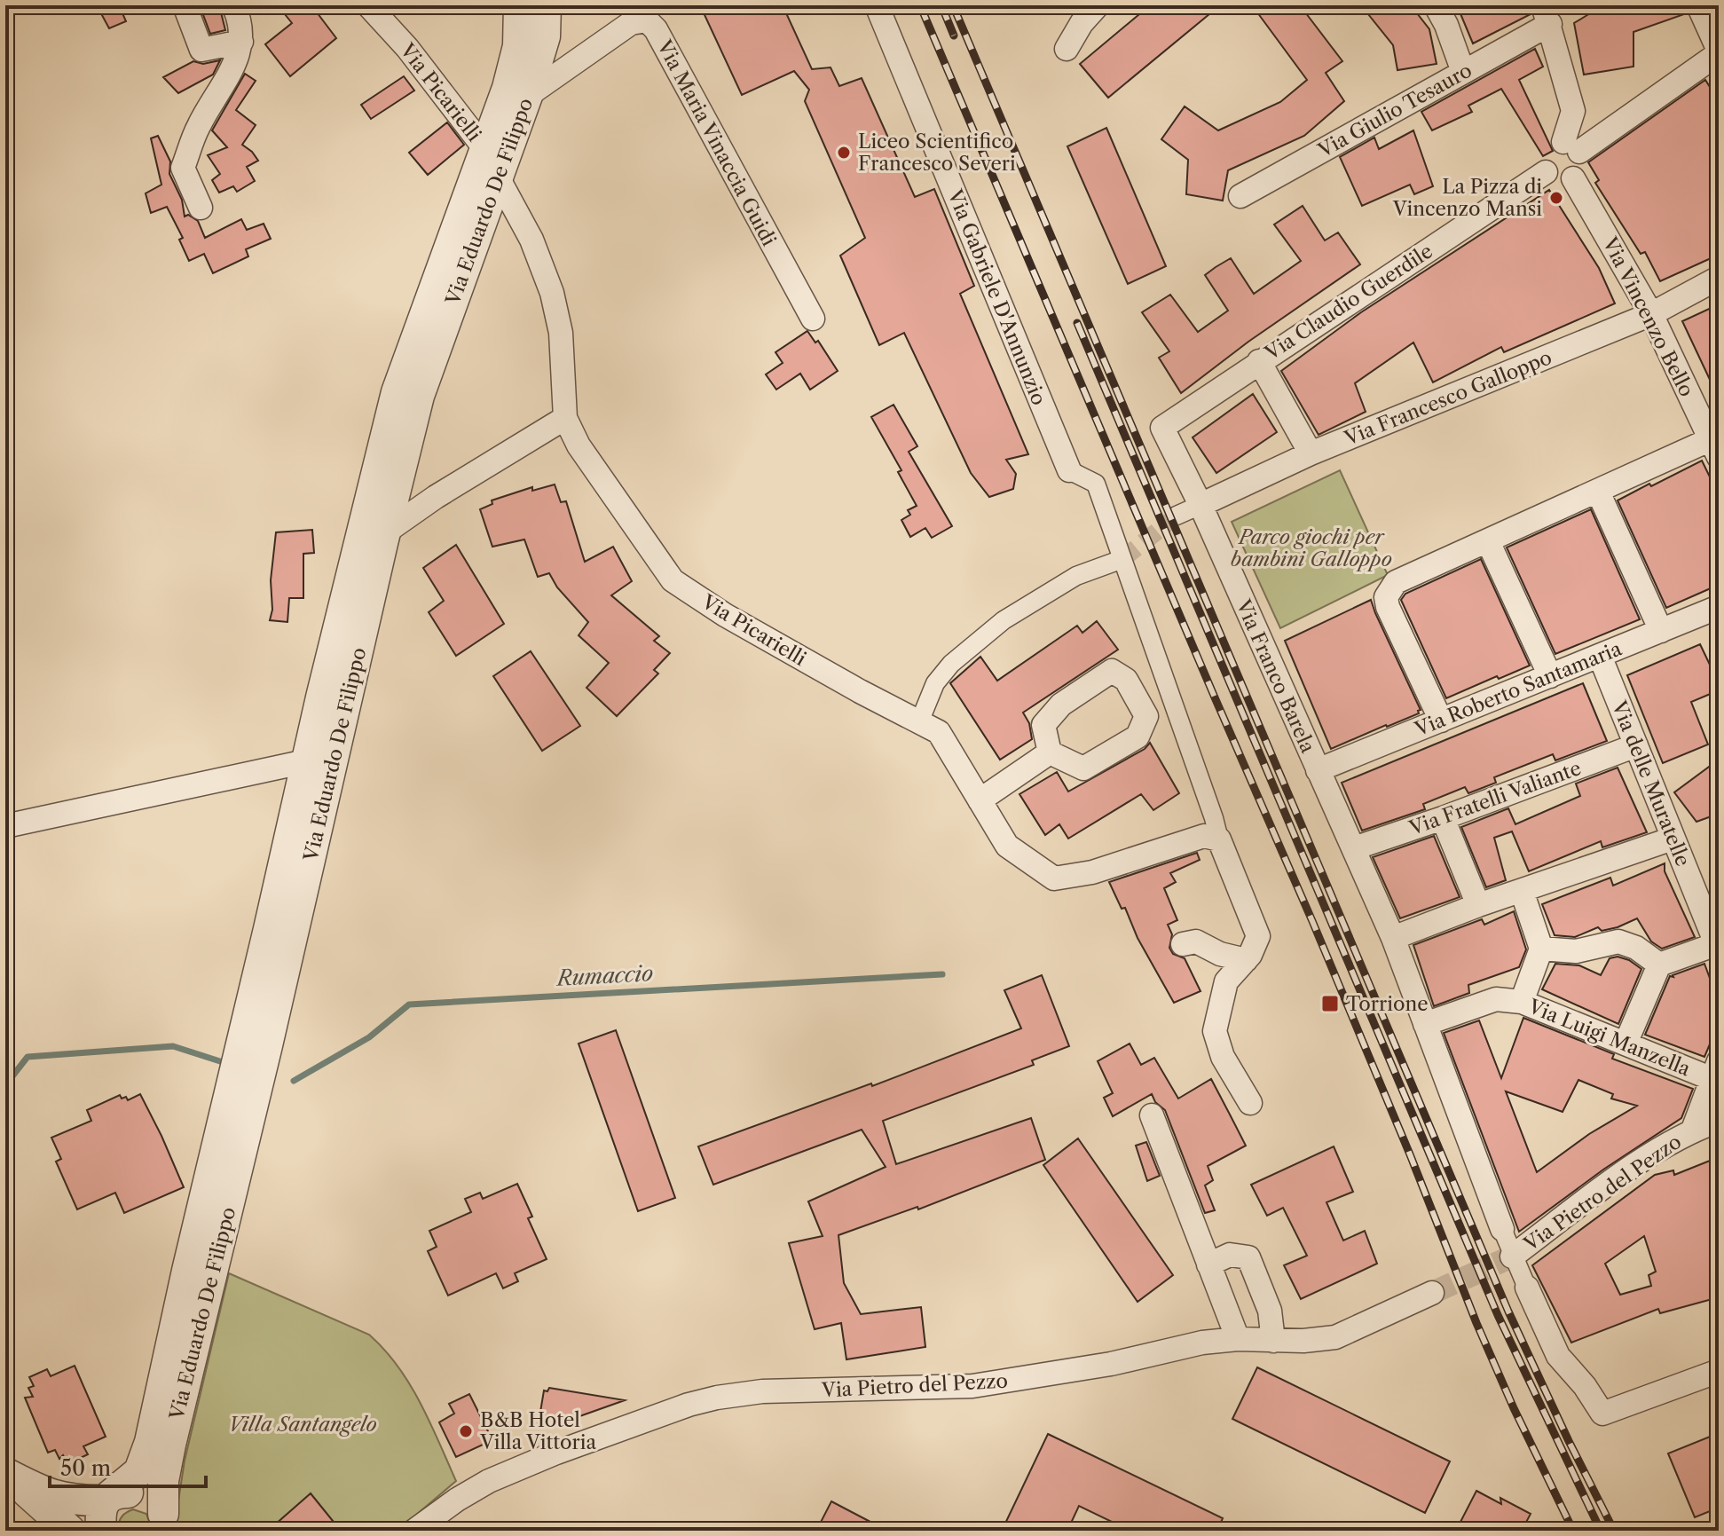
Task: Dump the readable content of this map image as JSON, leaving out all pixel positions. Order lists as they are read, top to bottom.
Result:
{
  "streets": {
    "street": [
      "Via Picarielli",
      "Via Giulio Tesauro",
      "Via Maria Vinaccia Guidi",
      "Via Eduardo De Filippo",
      "Via Gabriele D'Annunzio",
      "Via Claudio Guerdile",
      "Via Vincenzo Bello",
      "Via Francesco Galloppo",
      "Via Franco Barela",
      "Via Roberto Santamaria",
      "Via delle Muratelle",
      "Via Fratelli Valiante",
      "Via Luigi Manzella",
      "Via Pietro del Pezzo"
    ]
  },
  "crossings": [
    ["Via Picarielli", "Via Eduardo De Filippo"],
    ["Via Giulio Tesauro", "Via Claudio Guerdile"],
    ["Via Giulio Tesauro", "Via Vincenzo Bello"],
    ["Via Maria Vinaccia Guidi", "Via Eduardo De Filippo"],
    ["Via Claudio Guerdile", "Via Vincenzo Bello"],
    ["Via Claudio Guerdile", "Via Francesco Galloppo"],
    ["Via Claudio Guerdile", "Via Franco Barela"],
    ["Via Vincenzo Bello", "Via Francesco Galloppo"],
    ["Via Francesco Galloppo", "Via Franco Barela"],
    ["Via Franco Barela", "Via Roberto Santamaria"],
    ["Via Franco Barela", "Via Fratelli Valiante"],
    ["Via Franco Barela", "Via Luigi Manzella"],
    ["Via Roberto Santamaria", "Via delle Muratelle"],
    ["Via delle Muratelle", "Via Fratelli Valiante"]
  ],
  "water": ["Rumaccio"],
  "parks": ["Parco giochi per bambini Galloppo", "Villa Santangelo"],
  "places": {
    "other": ["Liceo Scientifico Francesco Severi", "La Pizza di Vincenzo Mansi", "B&B Hotel Villa Vittoria"],
    "transit": ["Torrione"]
  },
  "scale_bar": "50 m"
}
